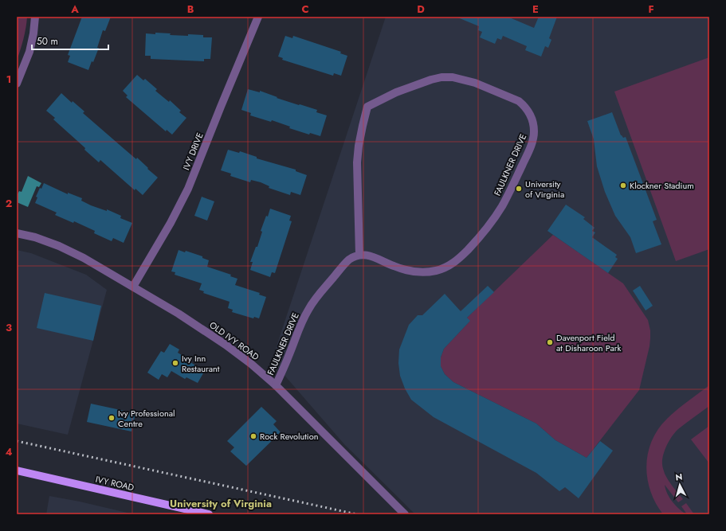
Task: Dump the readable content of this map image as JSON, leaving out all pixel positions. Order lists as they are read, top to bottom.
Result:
{
  "streets": {
    "main road": ["IVY ROAD"],
    "street": ["IVY DRIVE", "FAULKNER DRIVE", "OLD IVY ROAD"]
  },
  "crossings": [
    ["IVY DRIVE", "OLD IVY ROAD"],
    ["FAULKNER DRIVE", "OLD IVY ROAD"]
  ],
  "districts": ["University of Virginia"],
  "places": [
    "Klockner Stadium",
    "University of Virginia",
    "Davenport Field at Disharoon Park",
    "Ivy Inn Restaurant",
    "Ivy Professional Centre",
    "Rock Revolution"
  ],
  "scale_bar": "50 m",
  "north": "top",
  "grid": {
    "columns": [
      "A",
      "B",
      "C",
      "D",
      "E",
      "F"
    ],
    "rows": [
      "1",
      "2",
      "3",
      "4"
    ]
  }
}
